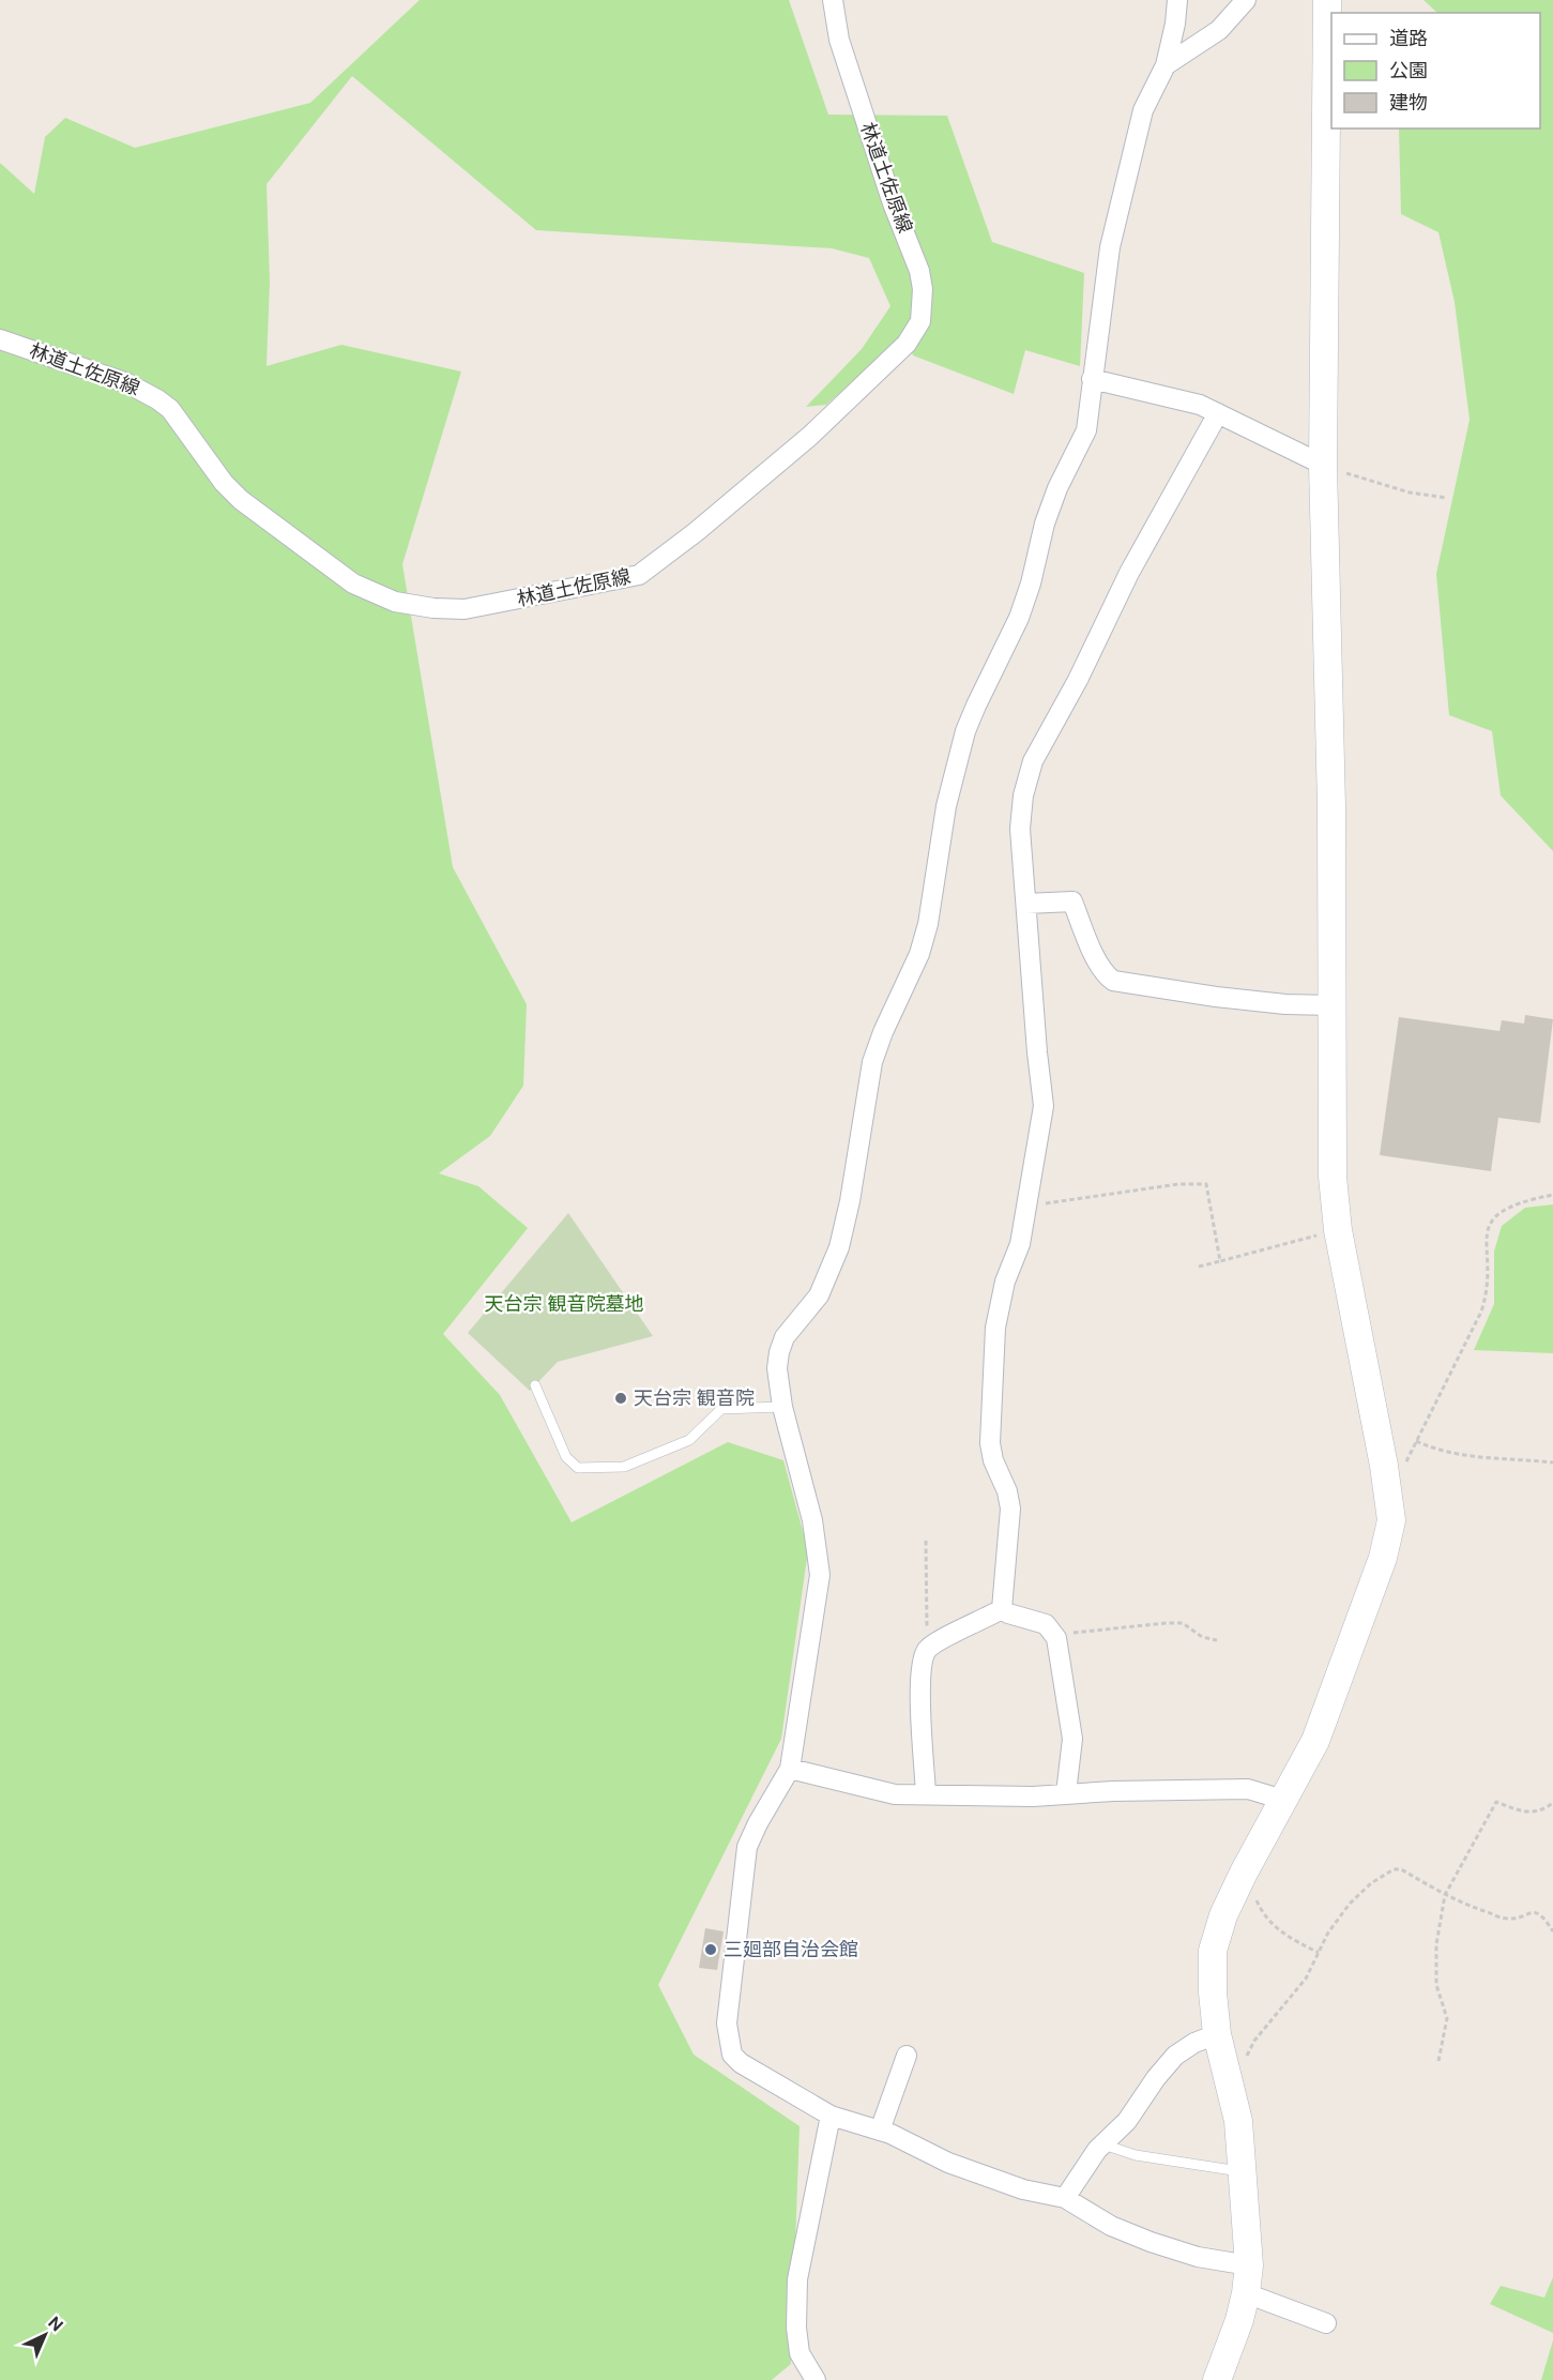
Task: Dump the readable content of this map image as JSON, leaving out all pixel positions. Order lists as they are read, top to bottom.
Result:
{
  "streets": {
    "street": ["林道土佐原線"]
  },
  "parks": ["天台宗 観音院墓地"],
  "places": ["天台宗 観音院", "三廻部自治会館"],
  "legend": ["道路", "公園", "建物"],
  "north": "top right"
}
